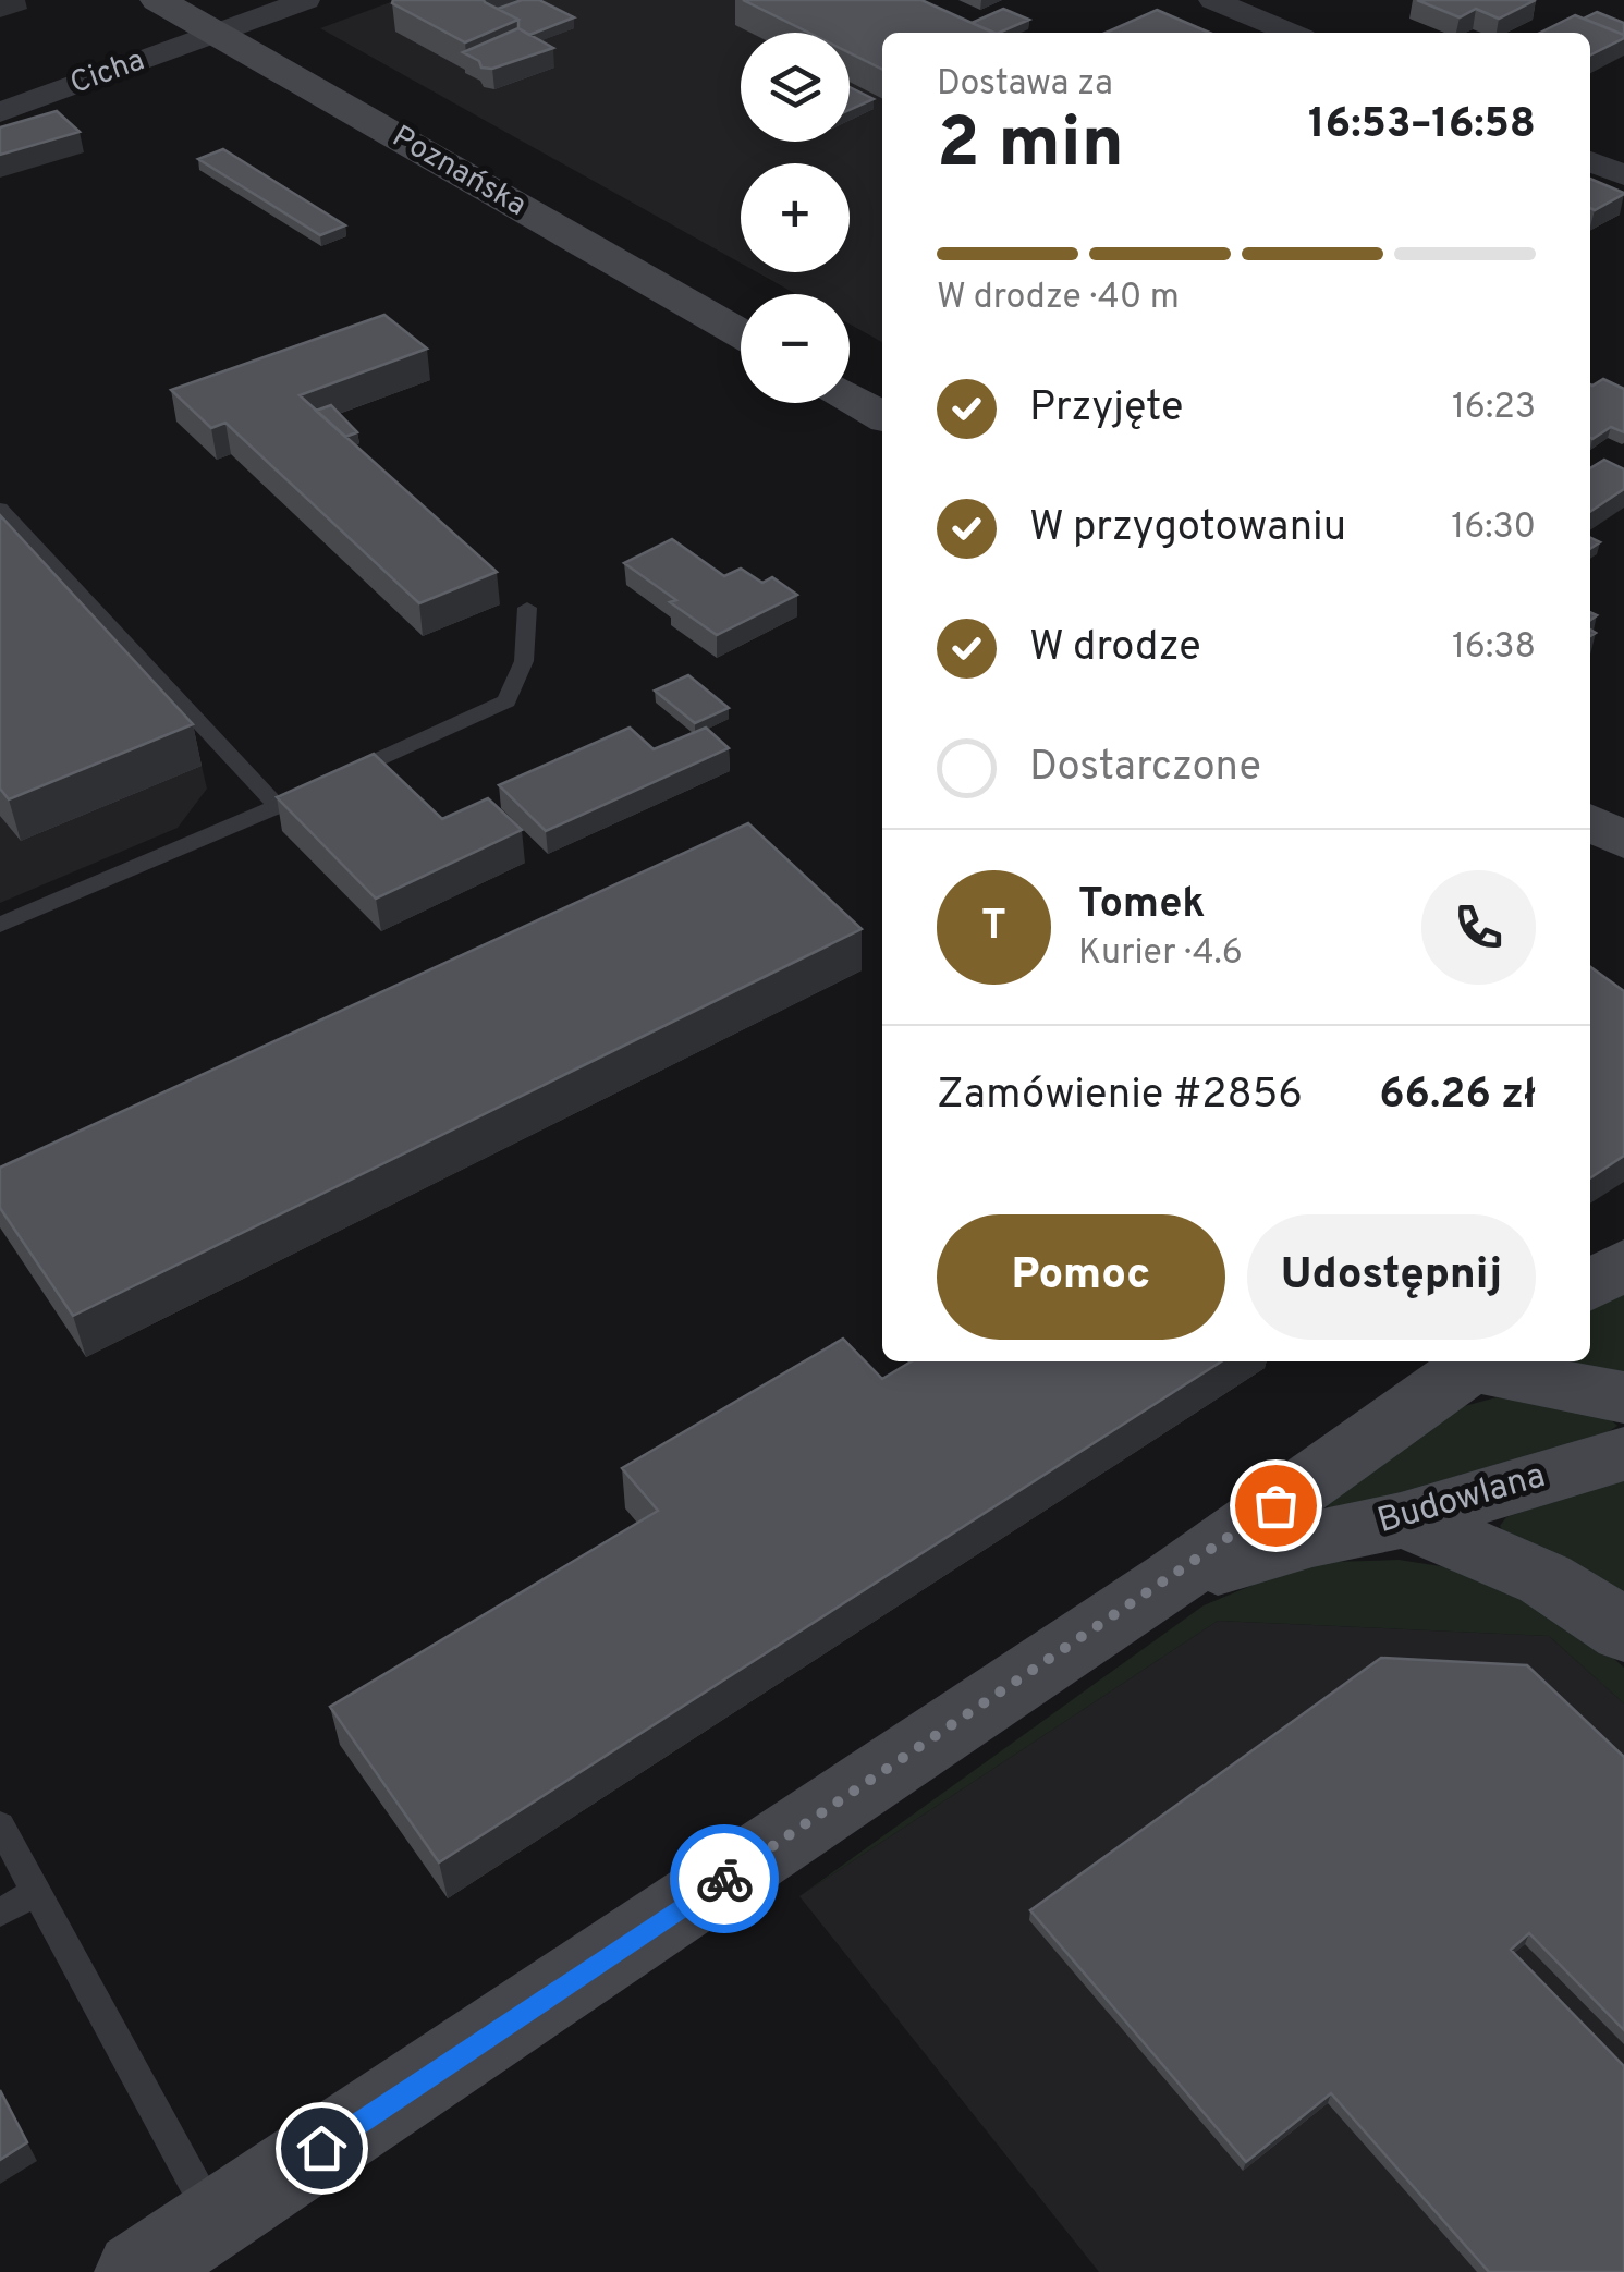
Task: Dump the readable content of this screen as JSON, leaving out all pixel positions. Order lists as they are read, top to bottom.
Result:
{
  "streets": {
    "street": ["Cicha", "Poznańska", "Budowlana"]
  },
  "crossings": [
    ["Cicha", "Poznańska"]
  ],
  "page": {
    "map_buttons": ["+", "−"],
    "heading": ["2 min", "Dostawa za", "16:53–16:58"],
    "panel": [
      "Tomek",
      "Kurier · 4.6",
      "Zamówienie #2856",
      "66.26 zł"
    ],
    "bar": "W drodze · 40 m",
    "list": [
      ["Przyjęte", "16:23"],
      ["W przygotowaniu", "16:30"],
      ["W drodze", "16:38"],
      "Dostarczone"
    ],
    "round": "T",
    "buttons": ["Pomoc", "Udostępnij"]
  }
}
